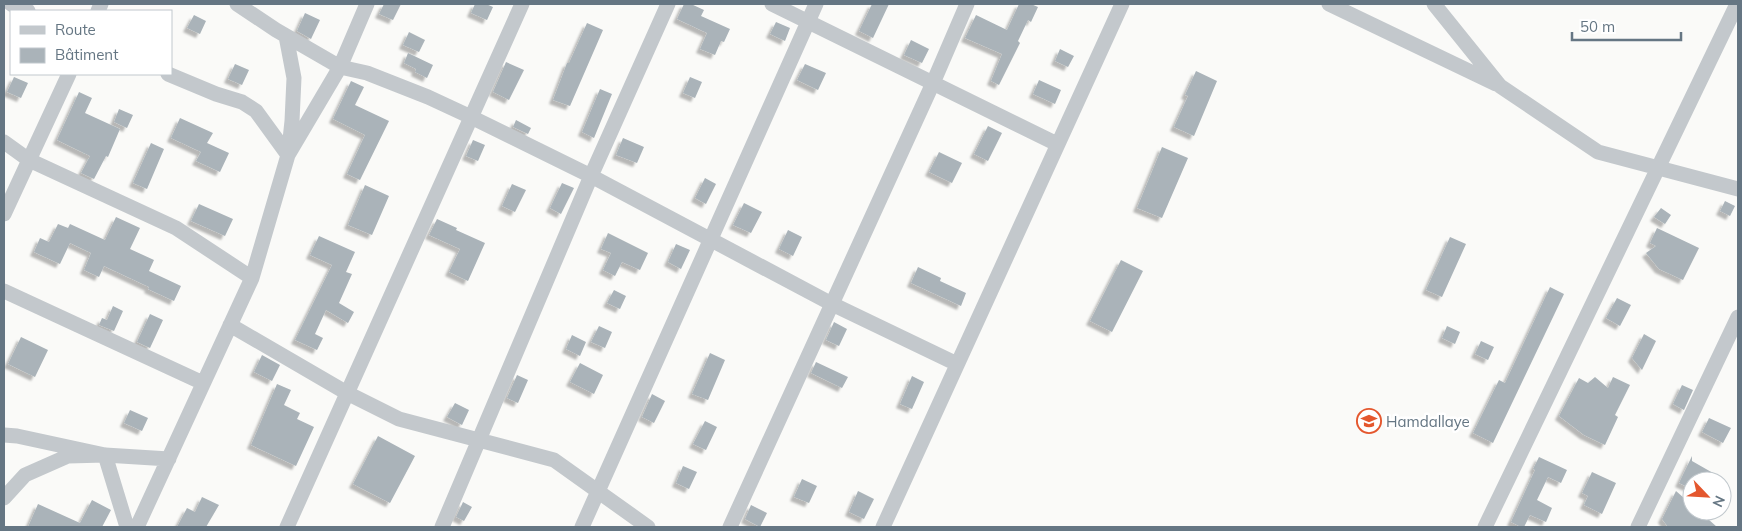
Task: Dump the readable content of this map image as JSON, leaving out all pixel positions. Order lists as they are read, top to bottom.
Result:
{
  "places": {
    "school or university": ["Hamdallaye"]
  },
  "legend": ["Route", "Bâtiment"],
  "scale_bar": "50 m",
  "north": "bottom right"
}
